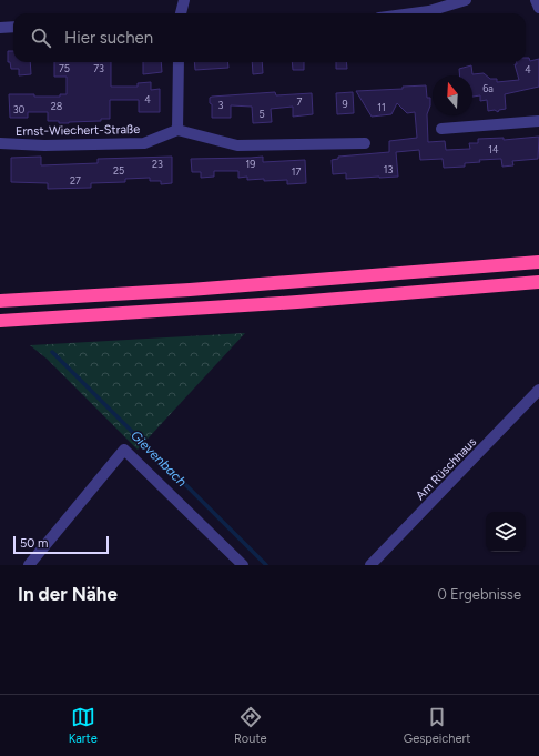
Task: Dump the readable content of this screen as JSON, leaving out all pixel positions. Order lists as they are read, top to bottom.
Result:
{
  "streets": {
    "street": ["Ernst-Wiechert-Straße", "Am Rüschhaus"]
  },
  "water": ["Gievenbach"],
  "house_numbers": [
    "75",
    "73",
    "4",
    "6a",
    "4",
    "7",
    "9",
    "3",
    "28",
    "11",
    "30",
    "5",
    "14",
    "23",
    "19",
    "13",
    "25",
    "17",
    "27"
  ],
  "scale_bar": "50 m",
  "north": "top",
  "page": {
    "search": "Hier suchen",
    "scale": "50 m",
    "heading": ["In der Nähe", "0 Ergebnisse"],
    "nav": ["Karte", "Route", "Gespeichert"]
  }
}
